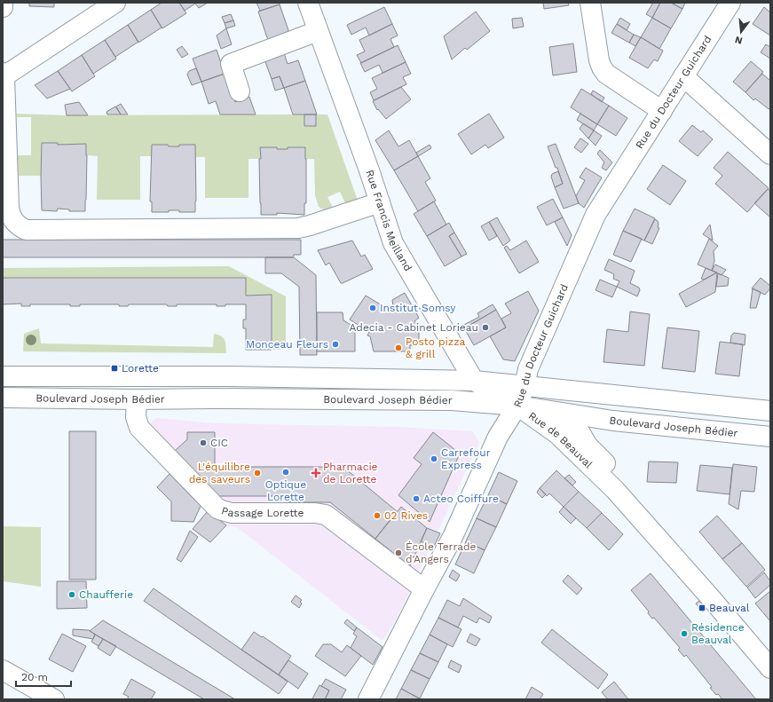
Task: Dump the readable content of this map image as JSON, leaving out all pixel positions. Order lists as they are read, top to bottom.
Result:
{
  "streets": {
    "street": [
      "Rue du Docteur Guichard",
      "Rue Francis Meilland",
      "Boulevard Joseph Bédier",
      "Rue de Beauval",
      "Passage Lorette"
    ]
  },
  "crossings": [
    ["Rue du Docteur Guichard", "Rue Francis Meilland"],
    ["Rue du Docteur Guichard", "Boulevard Joseph Bédier"],
    ["Rue du Docteur Guichard", "Rue de Beauval"],
    ["Rue du Docteur Guichard", "Passage Lorette"],
    ["Rue Francis Meilland", "Boulevard Joseph Bédier"],
    ["Rue Francis Meilland", "Rue de Beauval"],
    ["Boulevard Joseph Bédier", "Rue de Beauval"],
    ["Boulevard Joseph Bédier", "Passage Lorette"]
  ],
  "places": {
    "other": [
      "Institut Somsy",
      "Adecia - Cabinet Lorieau",
      "Monceau Fleurs",
      "Posto pizza & grill",
      "CIC",
      "Carrefour Express",
      "Optique Lorette",
      "L'équilibre des saveurs",
      "Acteo Coiffure",
      "02 Rives",
      "École Terrade d'Angers",
      "Chaufferie",
      "Résidence Beauval"
    ],
    "transit": ["Lorette", "Beauval"],
    "health": ["Pharmacie de Lorette"]
  },
  "scale_bar": "20 m",
  "north": "bottom"
}
